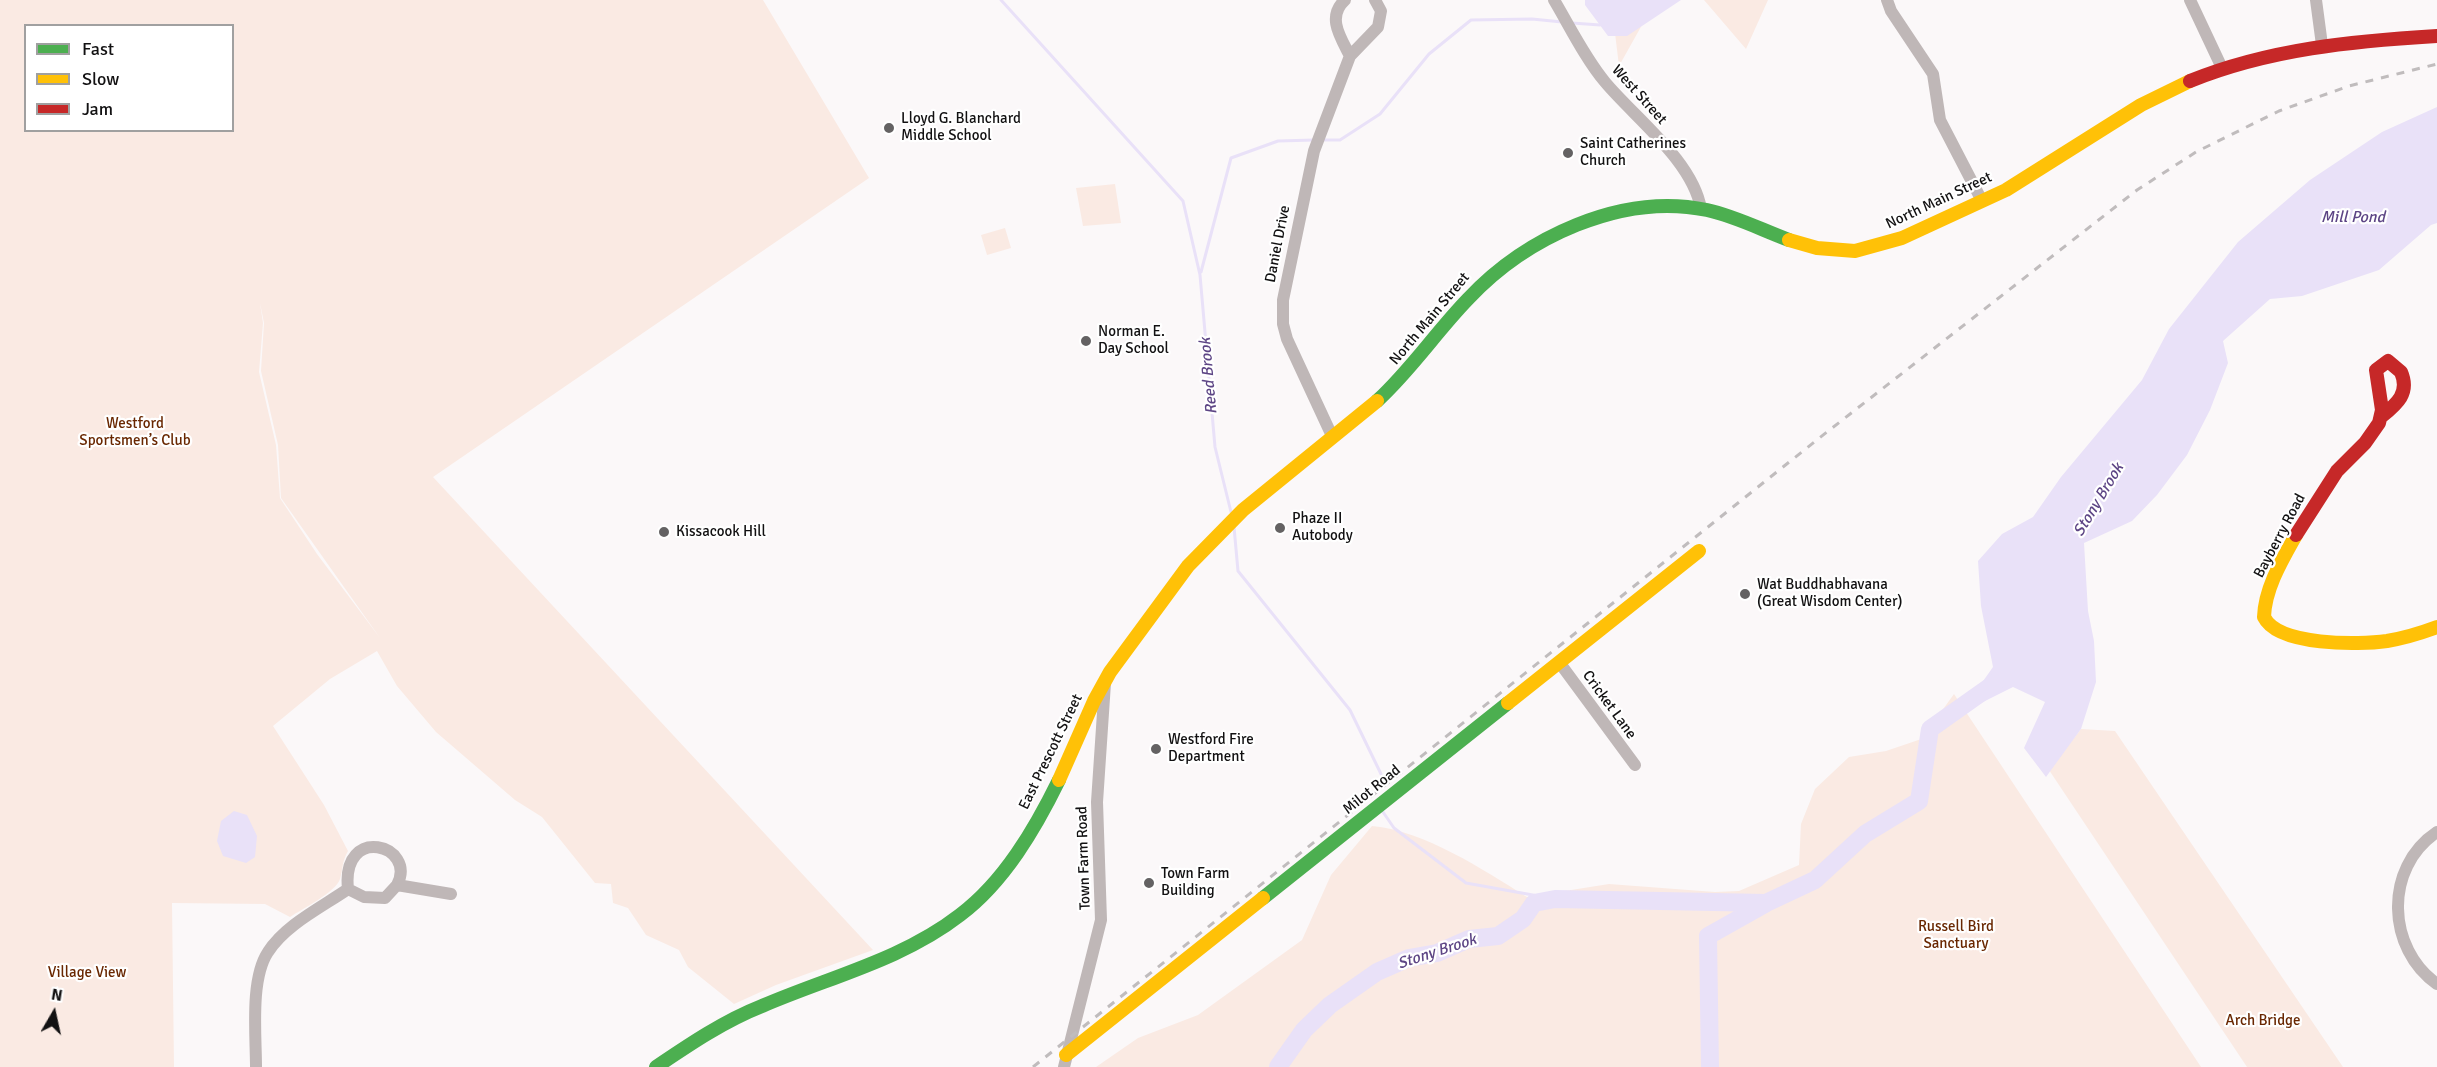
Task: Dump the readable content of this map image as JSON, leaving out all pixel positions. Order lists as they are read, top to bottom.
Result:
{
  "streets": {
    "main road": [
      "North Main Street",
      "Bayberry Road",
      "East Prescott Street",
      "Milot Road"
    ],
    "street": [
      "West Street",
      "Daniel Drive",
      "Cricket Lane",
      "Town Farm Road"
    ]
  },
  "crossings": [
    ["West Street", "North Main Street"],
    ["North Main Street", "Daniel Drive"],
    ["North Main Street", "East Prescott Street"],
    ["Daniel Drive", "East Prescott Street"],
    ["Cricket Lane", "Milot Road"],
    ["East Prescott Street", "Town Farm Road"],
    ["Milot Road", "Town Farm Road"]
  ],
  "water": ["Mill Pond", "Reed Brook", "Stony Brook"],
  "parks": [
    "Westford Sportsmen’s Club",
    "Russell Bird Sanctuary",
    "Village View",
    "Arch Bridge"
  ],
  "places": [
    "Lloyd G. Blanchard Middle School",
    "Saint Catherines Church",
    "Norman E. Day School",
    "Phaze II Autobody",
    "Kissacook Hill",
    "Wat Buddhabhavana (Great Wisdom Center)",
    "Westford Fire Department",
    "Town Farm Building"
  ],
  "legend": ["Fast", "Slow", "Jam"],
  "north": "top"
}
